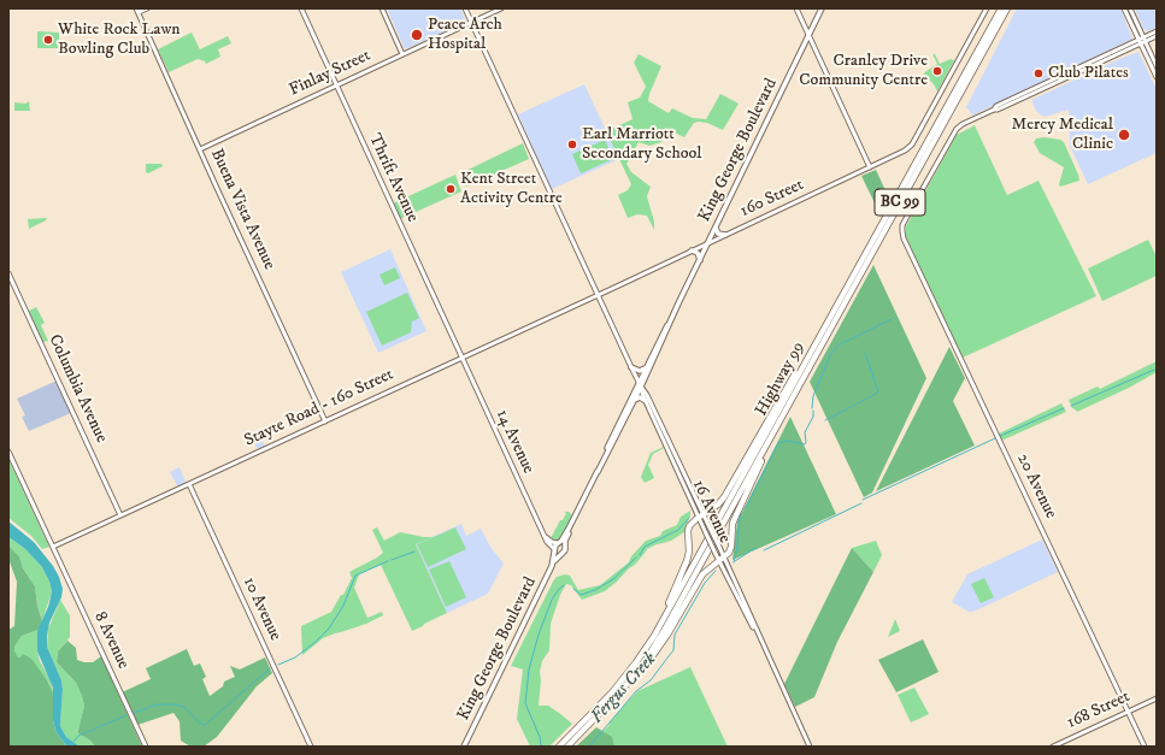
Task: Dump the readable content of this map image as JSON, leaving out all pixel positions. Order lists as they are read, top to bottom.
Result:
{
  "streets": {
    "highway": ["BC 99", "Highway 99"],
    "main road": ["King George Boulevard"],
    "street": [
      "Finlay Street",
      "Thrift Avenue",
      "160 Street",
      "Buena Vista Avenue",
      "Columbia Avenue",
      "Stayte Road - 160 Street",
      "14 Avenue",
      "20 Avenue",
      "16 Avenue",
      "10 Avenue",
      "8 Avenue",
      "168 Street"
    ]
  },
  "crossings": [
    ["Finlay Street", "Thrift Avenue"],
    ["Finlay Street", "Buena Vista Avenue"],
    ["Finlay Street", "16 Avenue"],
    ["King George Boulevard", "160 Street"],
    ["King George Boulevard", "14 Avenue"],
    ["King George Boulevard", "16 Avenue"],
    ["Thrift Avenue", "Stayte Road - 160 Street"],
    ["Thrift Avenue", "14 Avenue"],
    ["160 Street", "Stayte Road - 160 Street"],
    ["160 Street", "16 Avenue"],
    ["Buena Vista Avenue", "Stayte Road - 160 Street"],
    ["Columbia Avenue", "Stayte Road - 160 Street"],
    ["Stayte Road - 160 Street", "14 Avenue"],
    ["Stayte Road - 160 Street", "16 Avenue"],
    ["Stayte Road - 160 Street", "10 Avenue"],
    ["Stayte Road - 160 Street", "8 Avenue"],
    ["20 Avenue", "168 Street"]
  ],
  "water": ["Fergus Creek"],
  "places": [
    "Peace Arch Hospital",
    "White Rock Lawn Bowling Club",
    "Cranley Drive Community Centre",
    "Club Pilates",
    "Mercy Medical Clinic",
    "Earl Marriott Secondary School",
    "Kent Street Activity Centre"
  ]
}
